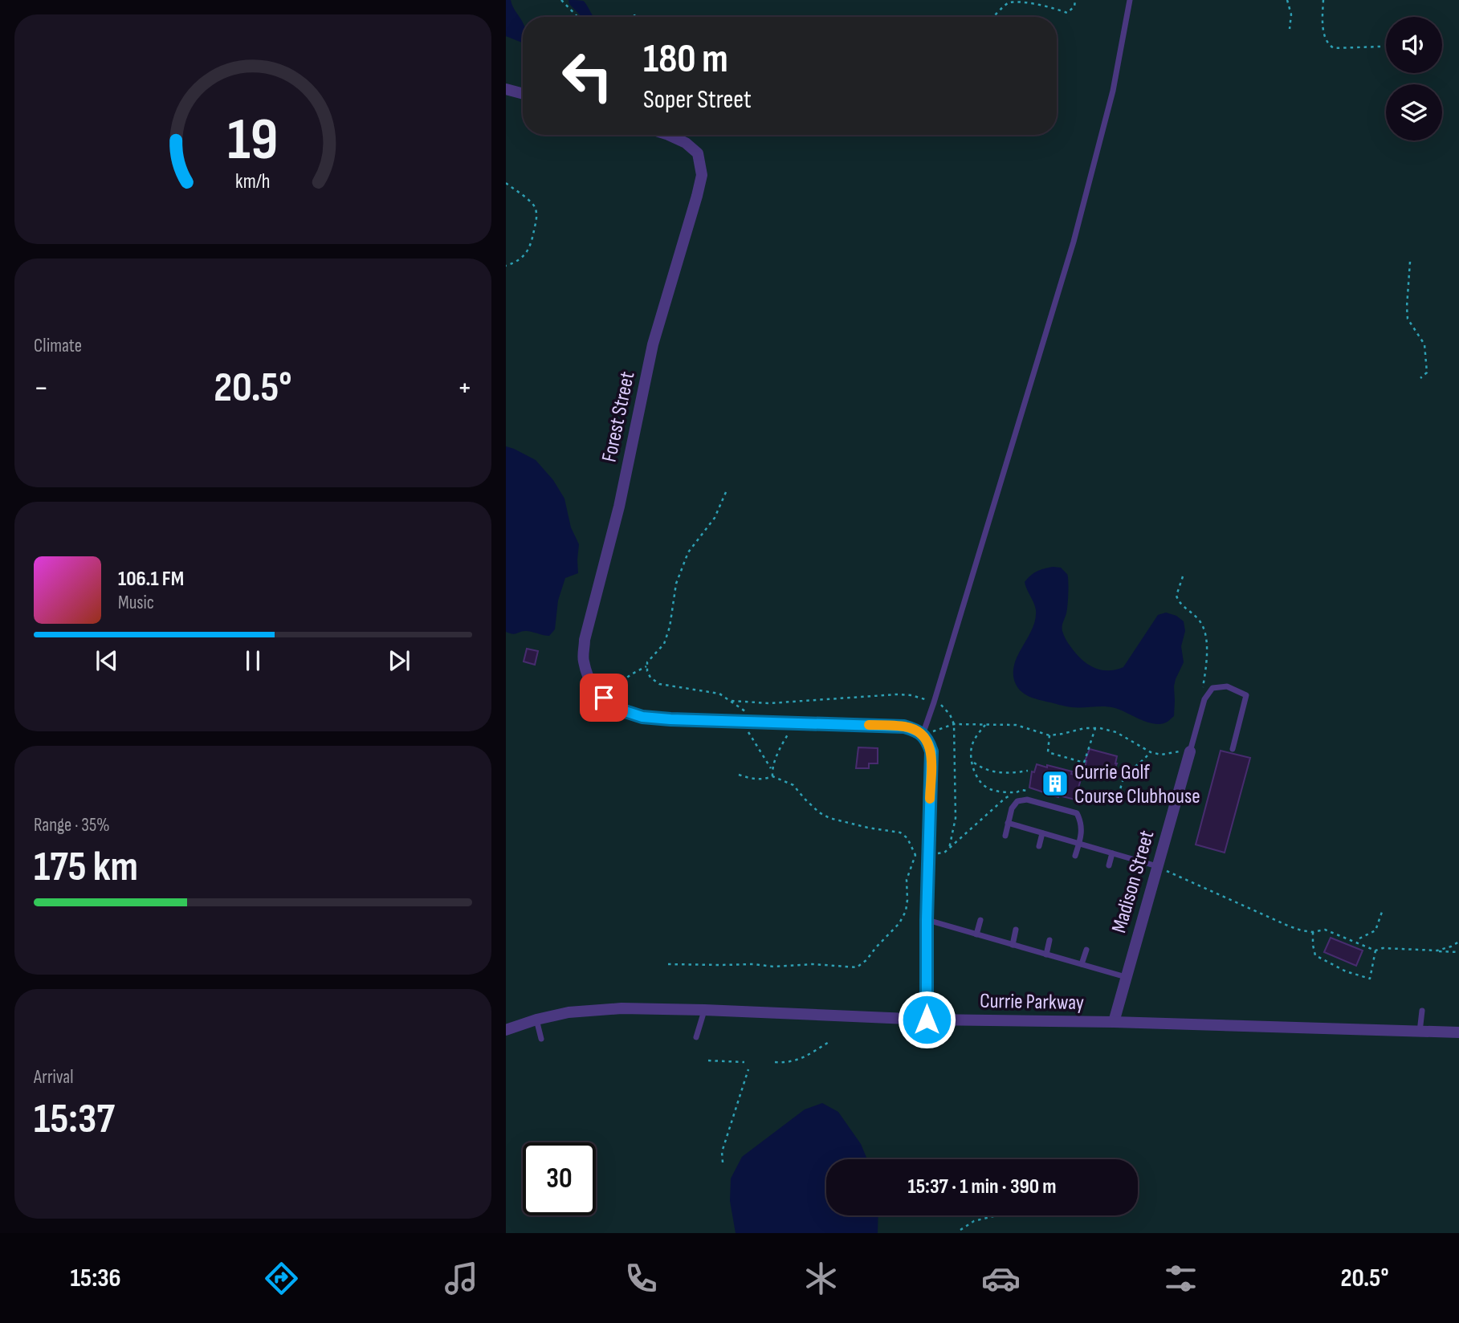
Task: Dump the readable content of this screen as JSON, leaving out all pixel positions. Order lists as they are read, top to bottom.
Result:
{
  "streets": {
    "street": ["Forest Street", "Madison Street", "Currie Parkway"]
  },
  "crossings": [
    ["Madison Street", "Currie Parkway"]
  ],
  "places": {
    "building": ["Currie Golf Course Clubhouse"]
  },
  "page": {
    "turn": ["180 m", "Soper Street"],
    "tile": [
      "Climate",
      ["Range · 35%", "175 km"],
      ["Arrival", "15:37"]
    ],
    "heat": ["−", "20.5°", "+"],
    "song": ["106.1 FM", "Music"],
    "limit": "30",
    "trip": "15:37 · 1 min · 390 m",
    "tabs": ["15:36", "20.5°"],
    "gauge": ["19", "km/h"]
  }
}
